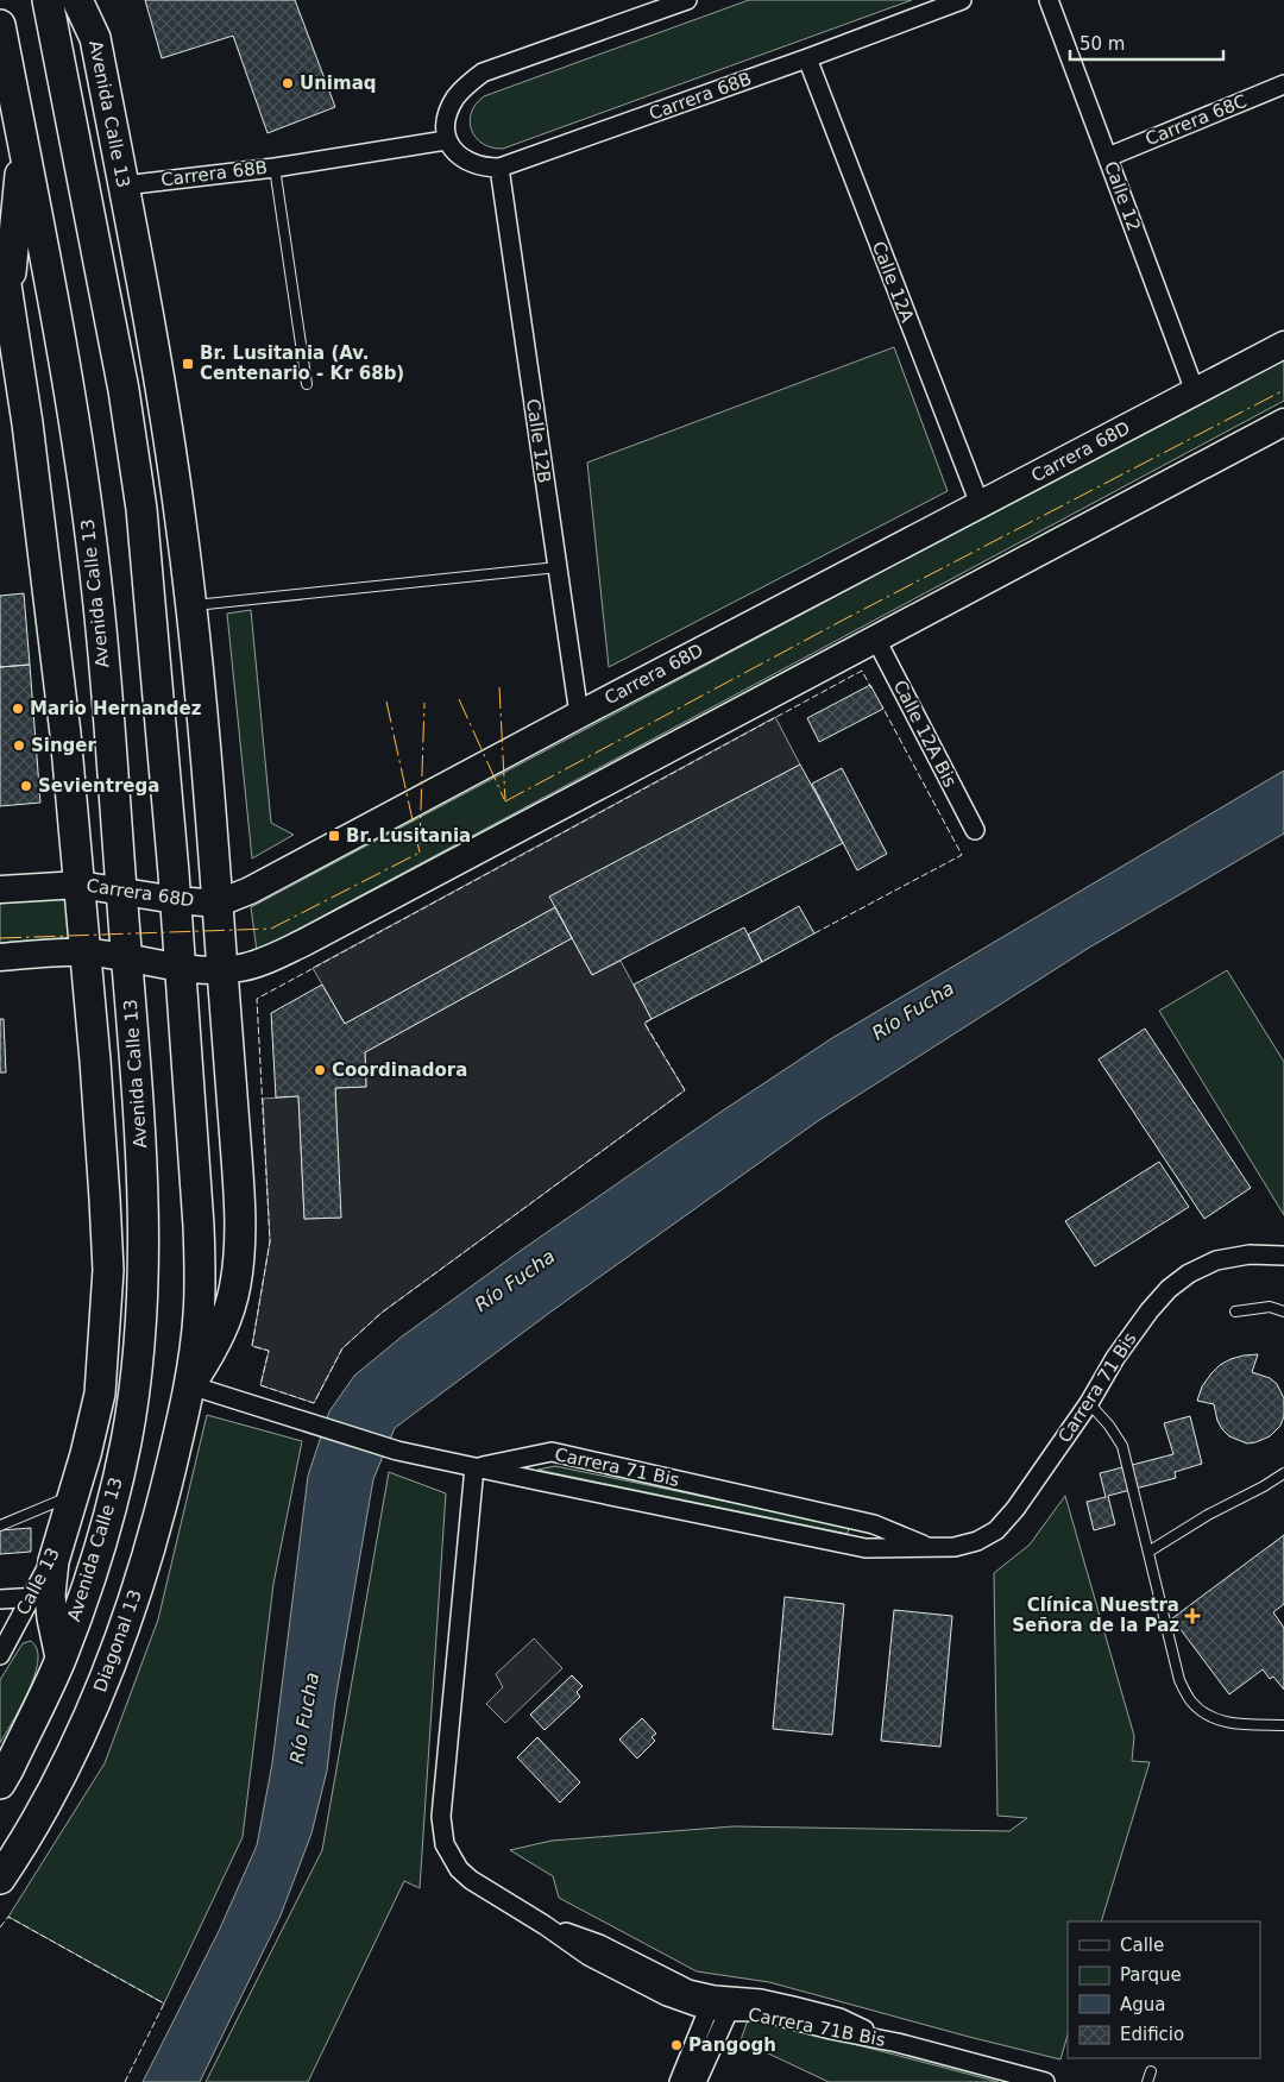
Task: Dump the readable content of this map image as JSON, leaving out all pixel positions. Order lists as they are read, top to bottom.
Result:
{
  "streets": {
    "main road": ["Avenida Calle 13", "Carrera 68D", "Diagonal 13"],
    "street": [
      "Carrera 68B",
      "Carrera 68C",
      "Calle 12",
      "Calle 12A",
      "Calle 12B",
      "Calle 12A Bis",
      "Carrera 71 Bis",
      "Calle 13",
      "Carrera 71B Bis"
    ]
  },
  "crossings": [
    ["Carrera 68B", "Avenida Calle 13"],
    ["Carrera 68B", "Calle 12A"],
    ["Carrera 68B", "Calle 12B"],
    ["Avenida Calle 13", "Carrera 68D"],
    ["Avenida Calle 13", "Carrera 71 Bis"],
    ["Avenida Calle 13", "Calle 13"],
    ["Avenida Calle 13", "Diagonal 13"],
    ["Carrera 68C", "Calle 12"],
    ["Calle 12", "Carrera 68D"],
    ["Calle 12A", "Carrera 68D"],
    ["Calle 12B", "Carrera 68D"],
    ["Carrera 71 Bis", "Diagonal 13"],
    ["Carrera 71 Bis", "Carrera 71B Bis"]
  ],
  "water": ["Río Fucha"],
  "places": {
    "other": [
      "Unimaq",
      "Mario Hernandez",
      "Singer",
      "Sevientrega",
      "Coordinadora",
      "Pangogh"
    ],
    "transit": ["Br. Lusitania (Av. Centenario - Kr 68b)", "Br. Lusitania"],
    "health": ["Clínica Nuestra Señora de la Paz"]
  },
  "legend": [
    "Calle",
    "Parque",
    "Agua",
    "Edificio"
  ],
  "scale_bar": "50 m"
}
